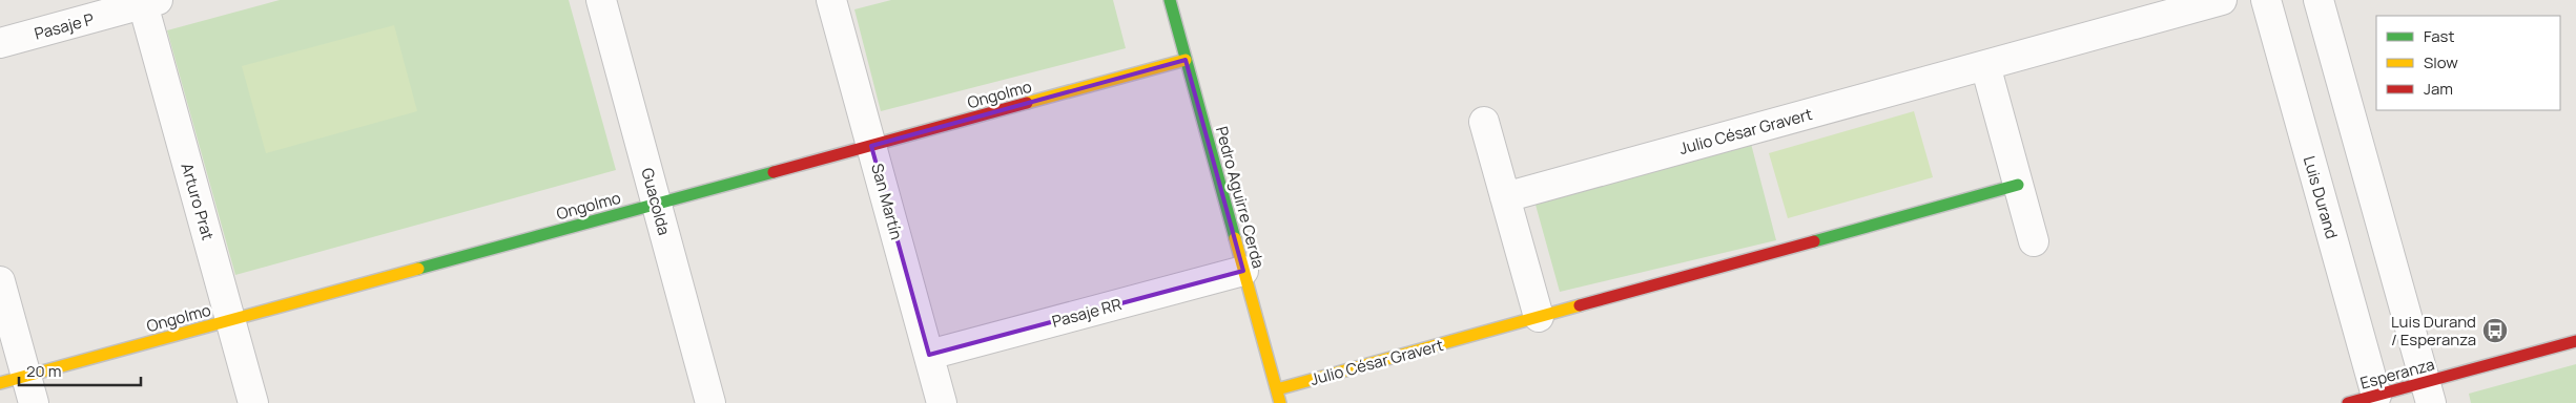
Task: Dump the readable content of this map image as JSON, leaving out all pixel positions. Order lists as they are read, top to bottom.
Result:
{
  "streets": {
    "street": [
      "Pasaje P",
      "Ongolmo",
      "Julio César Gravert",
      "Pedro Aguirre Cerda",
      "Luis Durand",
      "Arturo Prat",
      "Guacolda",
      "San Martín",
      "Pasaje RR",
      "Esperanza"
    ]
  },
  "crossings": [
    ["Pasaje P", "Arturo Prat"],
    ["Ongolmo", "Pedro Aguirre Cerda"],
    ["Ongolmo", "Arturo Prat"],
    ["Ongolmo", "Guacolda"],
    ["Ongolmo", "San Martín"],
    ["Julio César Gravert", "Pedro Aguirre Cerda"],
    ["Pedro Aguirre Cerda", "Pasaje RR"],
    ["Luis Durand", "Esperanza"],
    ["San Martín", "Pasaje RR"]
  ],
  "places": {
    "bus stop": ["Luis Durand / Esperanza"]
  },
  "legend": ["Fast", "Slow", "Jam"],
  "scale_bar": "20 m"
}
